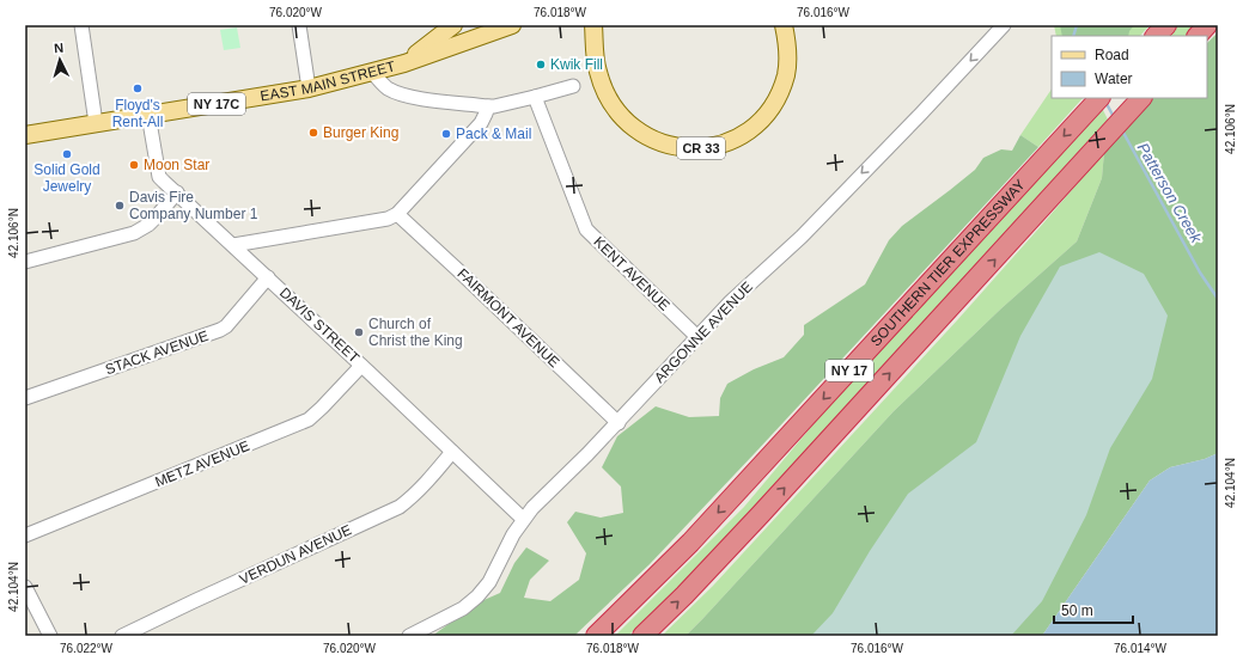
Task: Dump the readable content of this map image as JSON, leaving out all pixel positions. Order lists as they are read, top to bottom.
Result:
{
  "streets": {
    "highway": ["SOUTHERN TIER EXPRESSWAY", "NY 17"],
    "main road": ["EAST MAIN STREET", "NY 17C", "CR 33"],
    "street": [
      "KENT AVENUE",
      "FAIRMONT AVENUE",
      "DAVIS STREET",
      "ARGONNE AVENUE",
      "STACK AVENUE",
      "METZ AVENUE",
      "VERDUN AVENUE"
    ]
  },
  "crossings": [
    ["EAST MAIN STREET", "DAVIS STREET"],
    ["KENT AVENUE", "ARGONNE AVENUE"],
    ["FAIRMONT AVENUE", "ARGONNE AVENUE"],
    ["DAVIS STREET", "ARGONNE AVENUE"],
    ["DAVIS STREET", "STACK AVENUE"],
    ["DAVIS STREET", "METZ AVENUE"],
    ["DAVIS STREET", "VERDUN AVENUE"]
  ],
  "one_way": ["ARGONNE AVENUE"],
  "water": ["Patterson Creek"],
  "places": [
    "Kwik Fill",
    "Floyd's Rent-All",
    "Burger King",
    "Pack & Mail",
    "Solid Gold Jewelry",
    "Moon Star",
    "Davis Fire Company Number 1",
    "Church of Christ the King"
  ],
  "legend": ["Road", "Water"],
  "scale_bar": "50 m",
  "north": "top",
  "coordinates": [
    "76.020°W",
    "76.018°W",
    "76.016°W",
    "42.106°N",
    "42.104°N",
    "76.022°W",
    "76.014°W"
  ]
}
